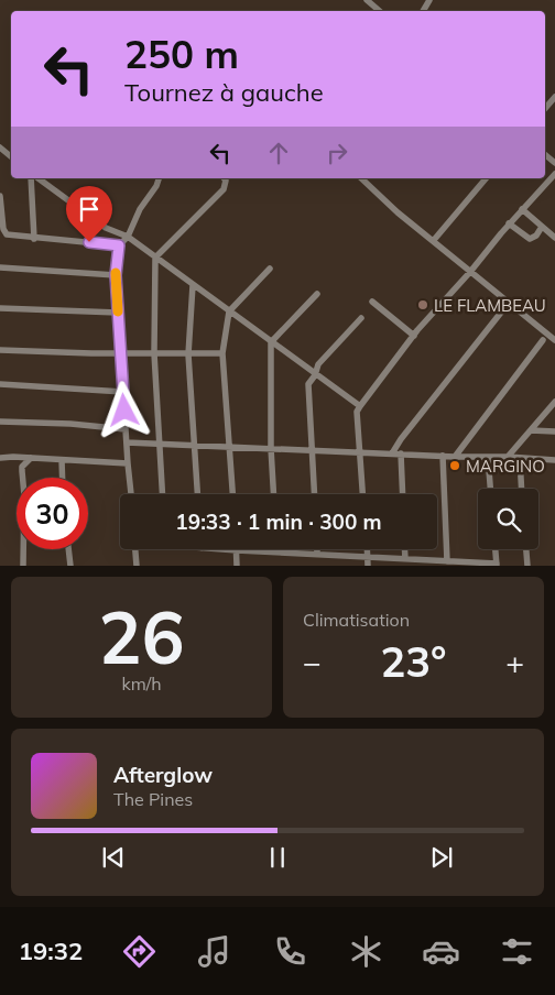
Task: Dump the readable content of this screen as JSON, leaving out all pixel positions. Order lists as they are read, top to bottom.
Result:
{
  "places": ["LE FLAMBEAU", "MARGINO"],
  "page": {
    "turn": ["250 m", "Tournez à gauche"],
    "limit": "30",
    "trip": "19:33 · 1 min · 300 m",
    "tile": [
      ["26", "km/h"],
      "Climatisation"
    ],
    "heat": ["−", "23°", "+"],
    "song": ["Afterglow", "The Pines"],
    "tabs": "19:32"
  }
}
